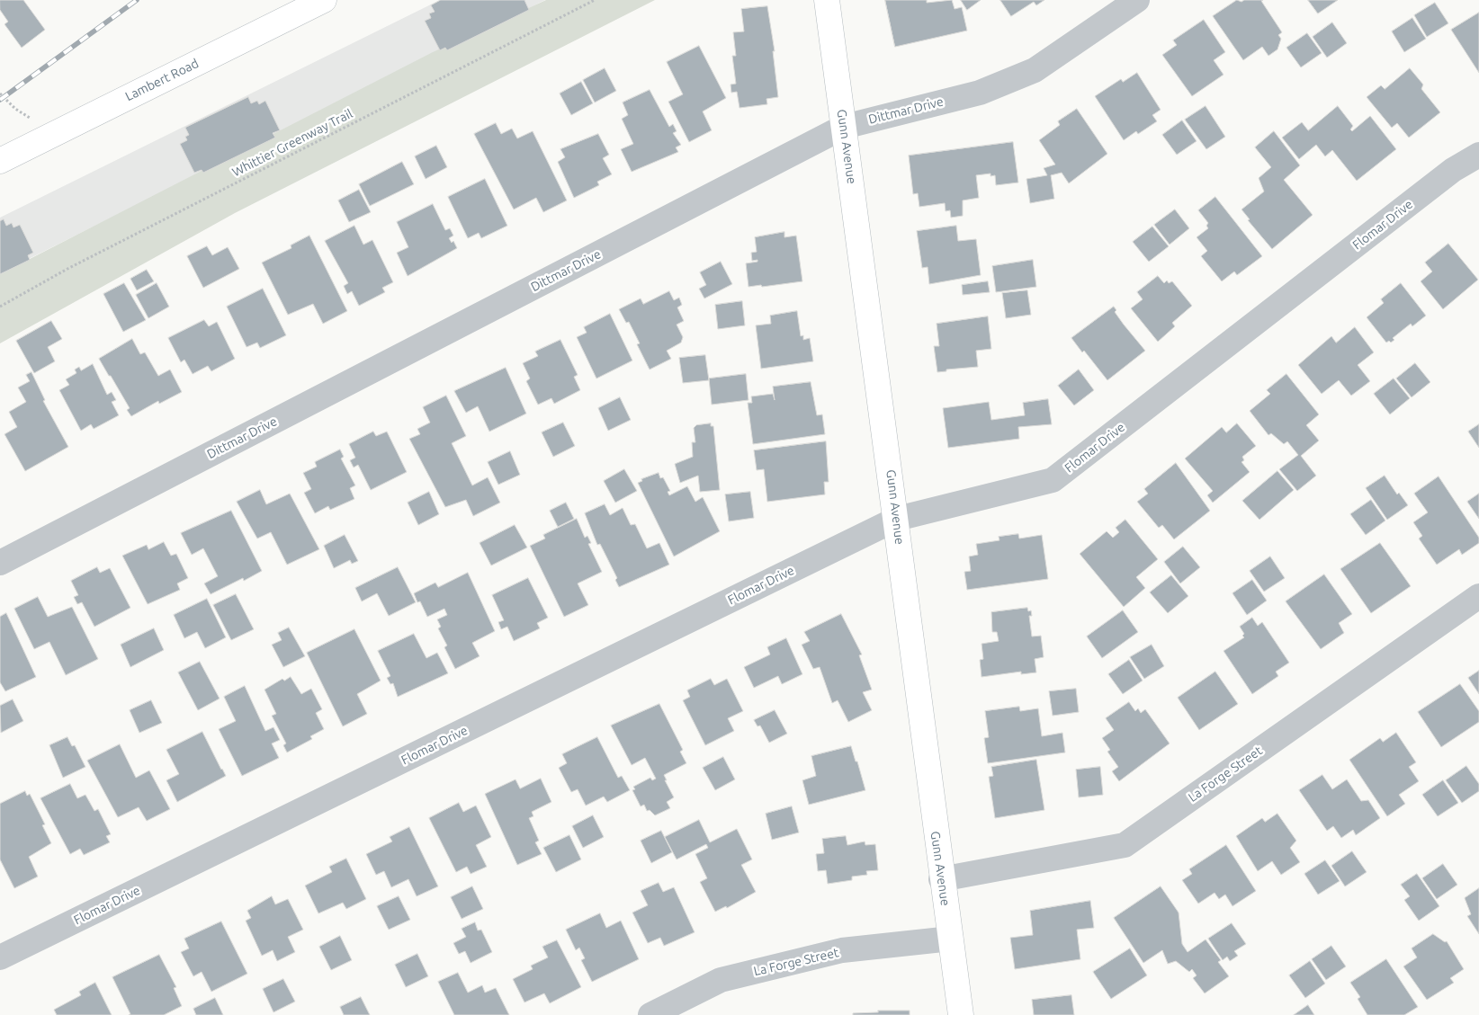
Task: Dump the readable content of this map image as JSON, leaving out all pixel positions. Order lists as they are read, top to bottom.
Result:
{
  "streets": {
    "street": [
      "Lambert Road",
      "Dittmar Drive",
      "Gunn Avenue",
      "Flomar Drive",
      "La Forge Street"
    ],
    "path": ["Whittier Greenway Trail"]
  },
  "crossings": [
    ["Dittmar Drive", "Gunn Avenue"],
    ["Gunn Avenue", "Flomar Drive"],
    ["Gunn Avenue", "La Forge Street"]
  ]
}
